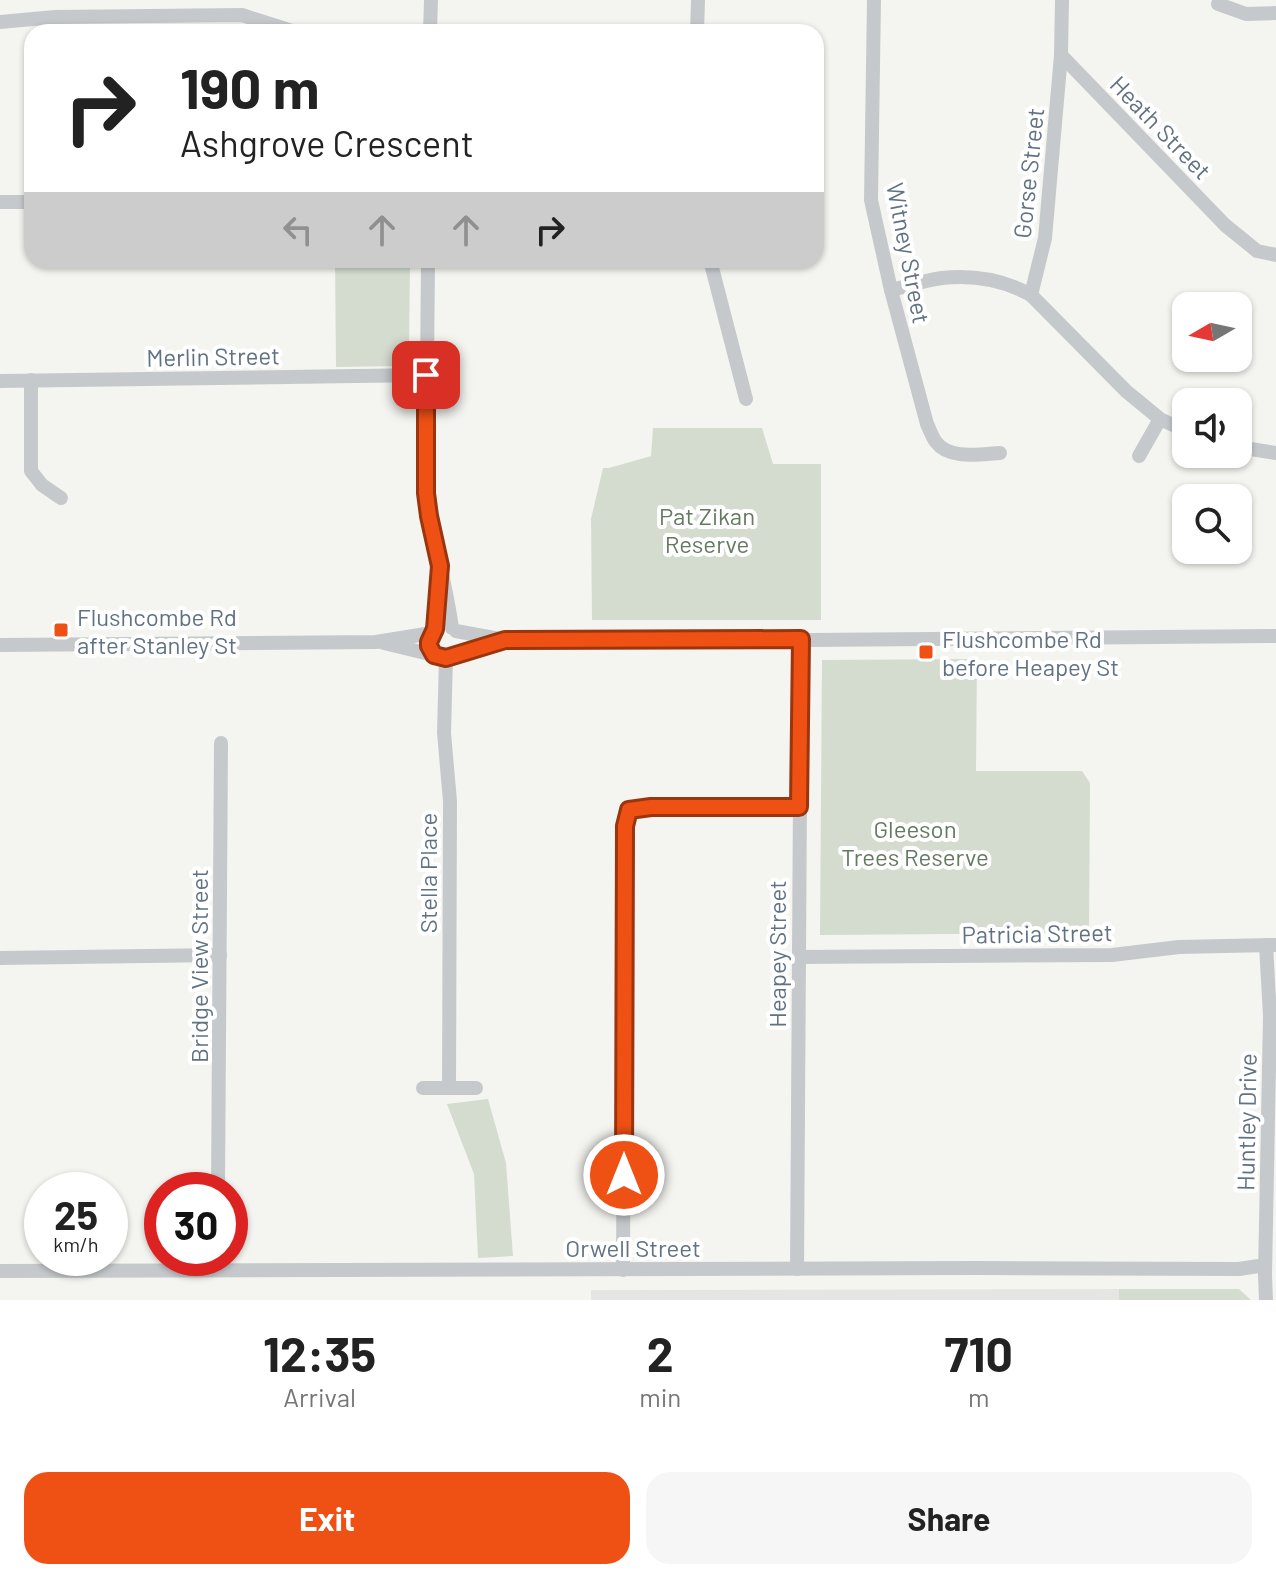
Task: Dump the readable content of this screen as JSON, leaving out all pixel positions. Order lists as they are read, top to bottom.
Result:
{
  "streets": {
    "street": [
      "Heath Street",
      "Gorse Street",
      "Witney Street",
      "Merlin Street",
      "Stella Place",
      "Patricia Street",
      "Heapey Street",
      "Bridge View Street",
      "Huntley Drive",
      "Orwell Street"
    ]
  },
  "crossings": [
    ["Heath Street", "Gorse Street"],
    ["Patricia Street", "Heapey Street"],
    ["Patricia Street", "Huntley Drive"],
    ["Heapey Street", "Orwell Street"],
    ["Huntley Drive", "Orwell Street"]
  ],
  "parks": ["Pat Zikan Reserve", "Gleeson Trees Reserve"],
  "places": {
    "transit": ["Flushcombe Rd after Stanley St", "Flushcombe Rd before Heapey St"]
  },
  "north": "left",
  "page": {
    "turn": ["190 m", "Ashgrove Crescent"],
    "speed": "25 km/h",
    "limit": "30",
    "eta": [
      "12:35",
      "Arrival",
      "2",
      "min",
      "710",
      "m"
    ],
    "buttons": ["Exit", "Share"]
  }
}
